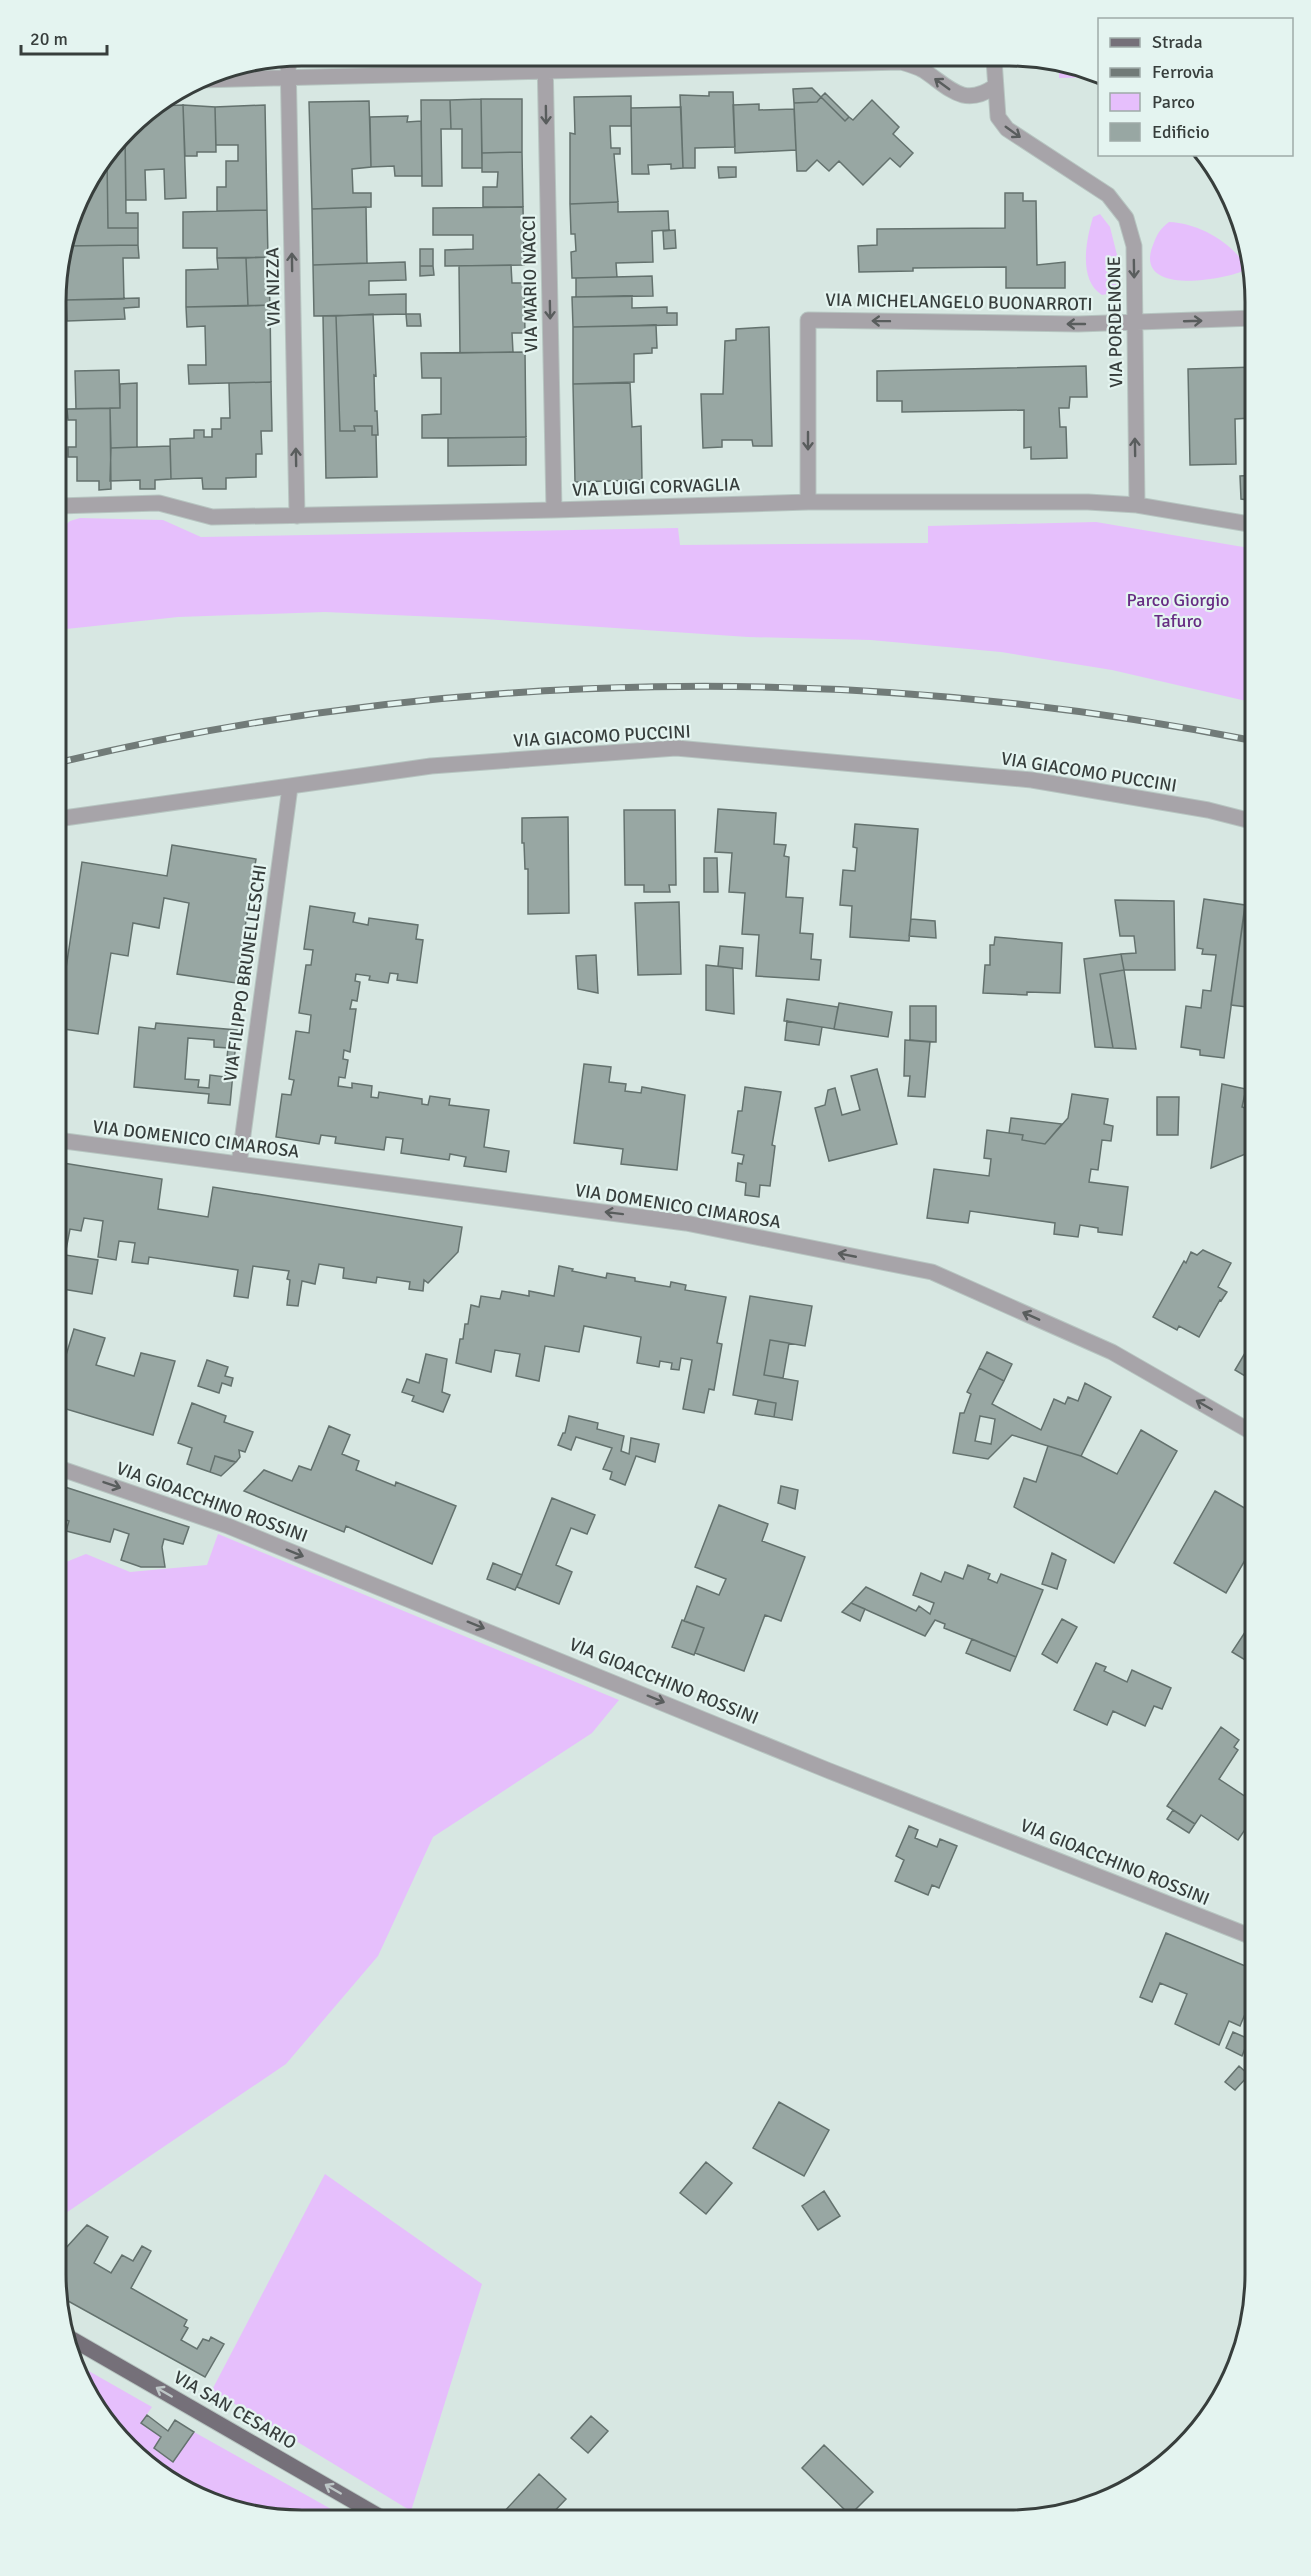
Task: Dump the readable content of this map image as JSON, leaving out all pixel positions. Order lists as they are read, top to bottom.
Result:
{
  "streets": {
    "main road": ["VIA SAN CESARIO"],
    "street": [
      "VIA MARIO NACCI",
      "VIA NIZZA",
      "VIA MICHELANGELO BUONARROTI",
      "VIA PORDENONE",
      "VIA LUIGI CORVAGLIA",
      "VIA GIACOMO PUCCINI",
      "VIA FILIPPO BRUNELLESCHI",
      "VIA DOMENICO CIMAROSA",
      "VIA GIOACCHINO ROSSINI"
    ]
  },
  "crossings": [
    ["VIA MARIO NACCI", "VIA LUIGI CORVAGLIA"],
    ["VIA NIZZA", "VIA LUIGI CORVAGLIA"],
    ["VIA MICHELANGELO BUONARROTI", "VIA PORDENONE"],
    ["VIA MICHELANGELO BUONARROTI", "VIA LUIGI CORVAGLIA"],
    ["VIA PORDENONE", "VIA LUIGI CORVAGLIA"],
    ["VIA GIACOMO PUCCINI", "VIA FILIPPO BRUNELLESCHI"],
    ["VIA FILIPPO BRUNELLESCHI", "VIA DOMENICO CIMAROSA"]
  ],
  "one_way": [
    "VIA MARIO NACCI",
    "VIA NIZZA",
    "VIA DOMENICO CIMAROSA",
    "VIA GIOACCHINO ROSSINI",
    "VIA SAN CESARIO"
  ],
  "parks": ["Parco Giorgio Tafuro"],
  "legend": [
    "Strada",
    "Ferrovia",
    "Parco",
    "Edificio"
  ],
  "scale_bar": "20 m"
}
